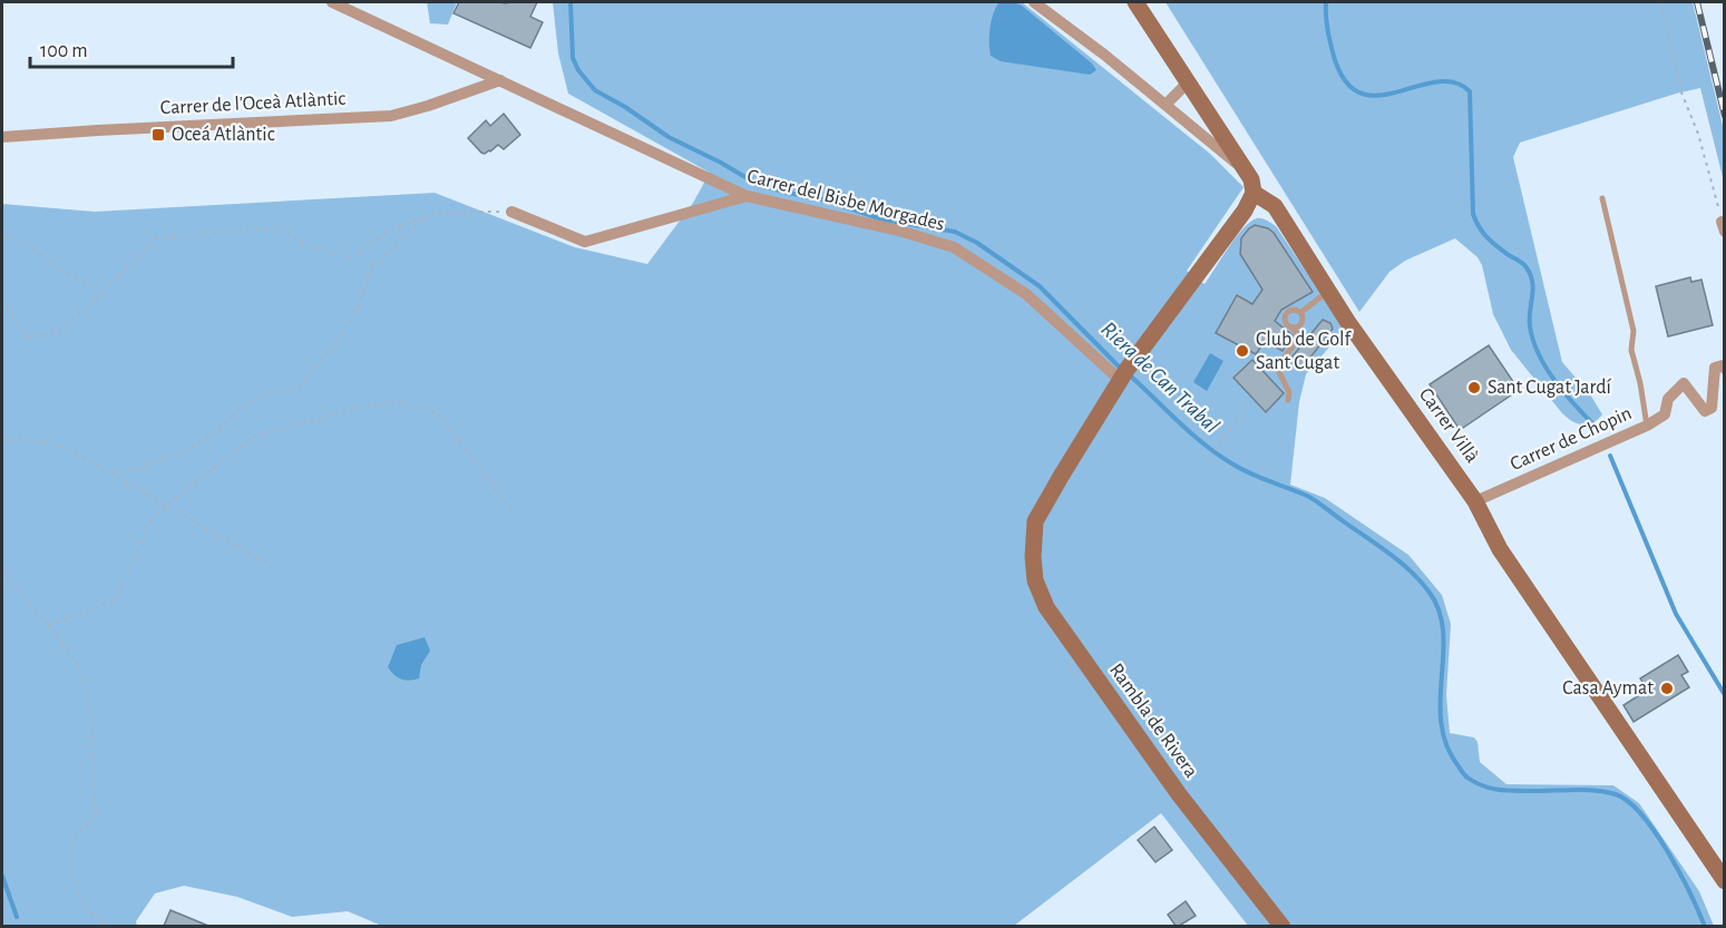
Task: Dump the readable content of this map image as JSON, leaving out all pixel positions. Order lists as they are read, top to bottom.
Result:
{
  "streets": {
    "street": [
      "Carrer de l'Oceà Atlàntic",
      "Carrer del Bisbe Morgades",
      "Carrer Villà",
      "Carrer de Chopin",
      "Rambla de Rivera"
    ]
  },
  "crossings": [
    ["Carrer de l'Oceà Atlàntic", "Carrer del Bisbe Morgades"],
    ["Carrer del Bisbe Morgades", "Rambla de Rivera"],
    ["Carrer Villà", "Carrer de Chopin"]
  ],
  "water": ["Riera de Can Trabal"],
  "places": {
    "transit": ["Oceá Atlàntic"],
    "other": ["Club de Golf Sant Cugat", "Sant Cugat Jardí", "Casa Aymat"]
  },
  "scale_bar": "100 m"
}
